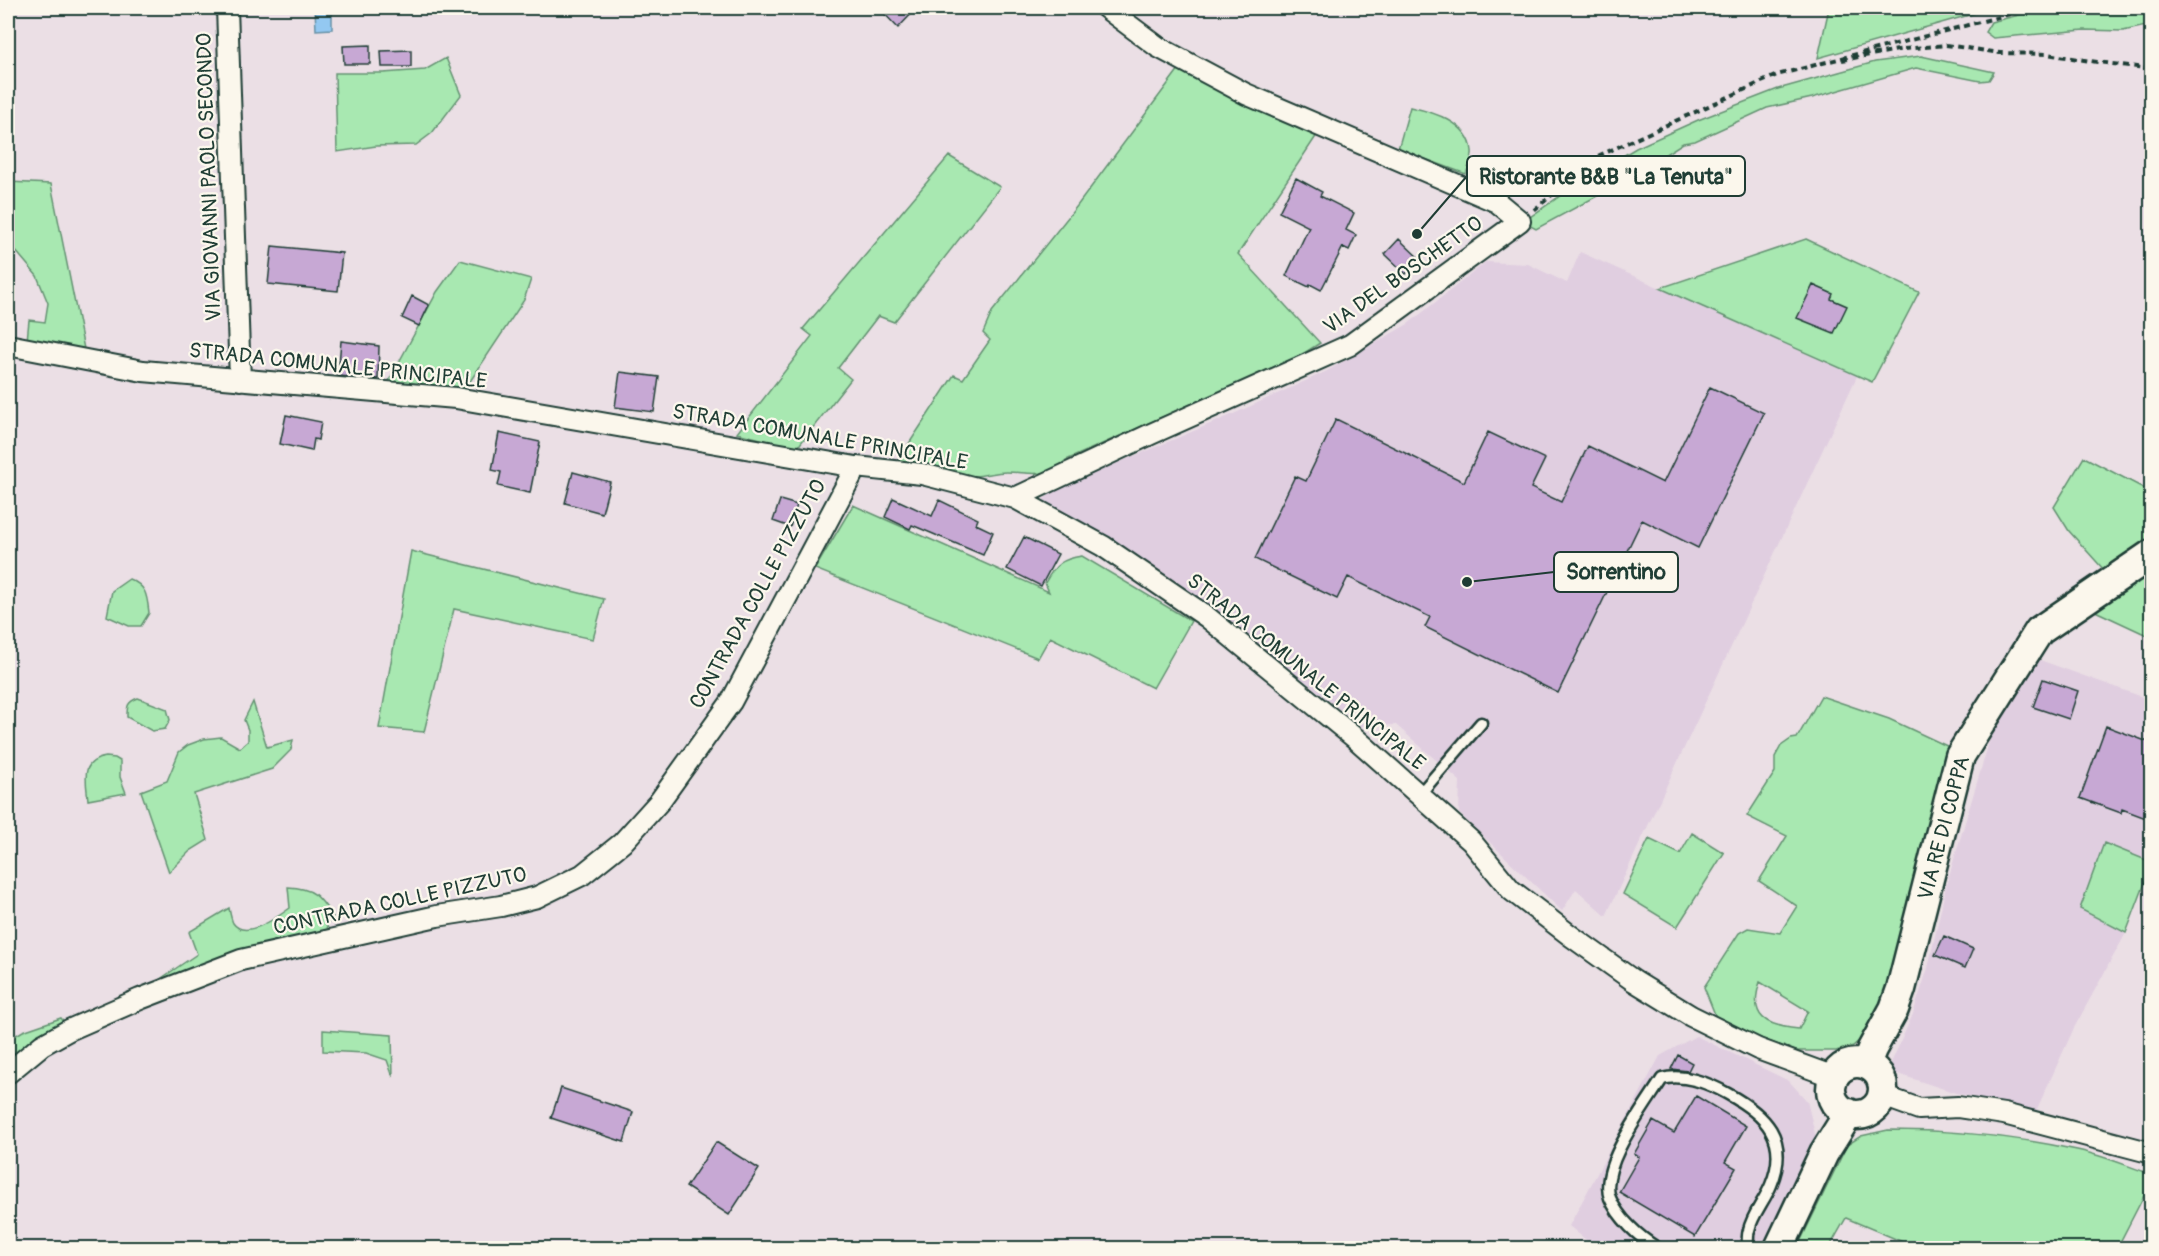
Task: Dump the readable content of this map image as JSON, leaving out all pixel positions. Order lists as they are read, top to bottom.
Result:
{
  "streets": {
    "street": [
      "VIA GIOVANNI PAOLO SECONDO",
      "VIA DEL BOSCHETTO",
      "STRADA COMUNALE PRINCIPALE",
      "CONTRADA COLLE PIZZUTO",
      "VIA RE DI COPPA"
    ]
  },
  "crossings": [
    ["VIA GIOVANNI PAOLO SECONDO", "STRADA COMUNALE PRINCIPALE"],
    ["VIA DEL BOSCHETTO", "STRADA COMUNALE PRINCIPALE"],
    ["STRADA COMUNALE PRINCIPALE", "CONTRADA COLLE PIZZUTO"],
    ["STRADA COMUNALE PRINCIPALE", "VIA RE DI COPPA"]
  ],
  "places": ["Ristorante B&B \"La Tenuta\"", "Sorrentino"]
}
